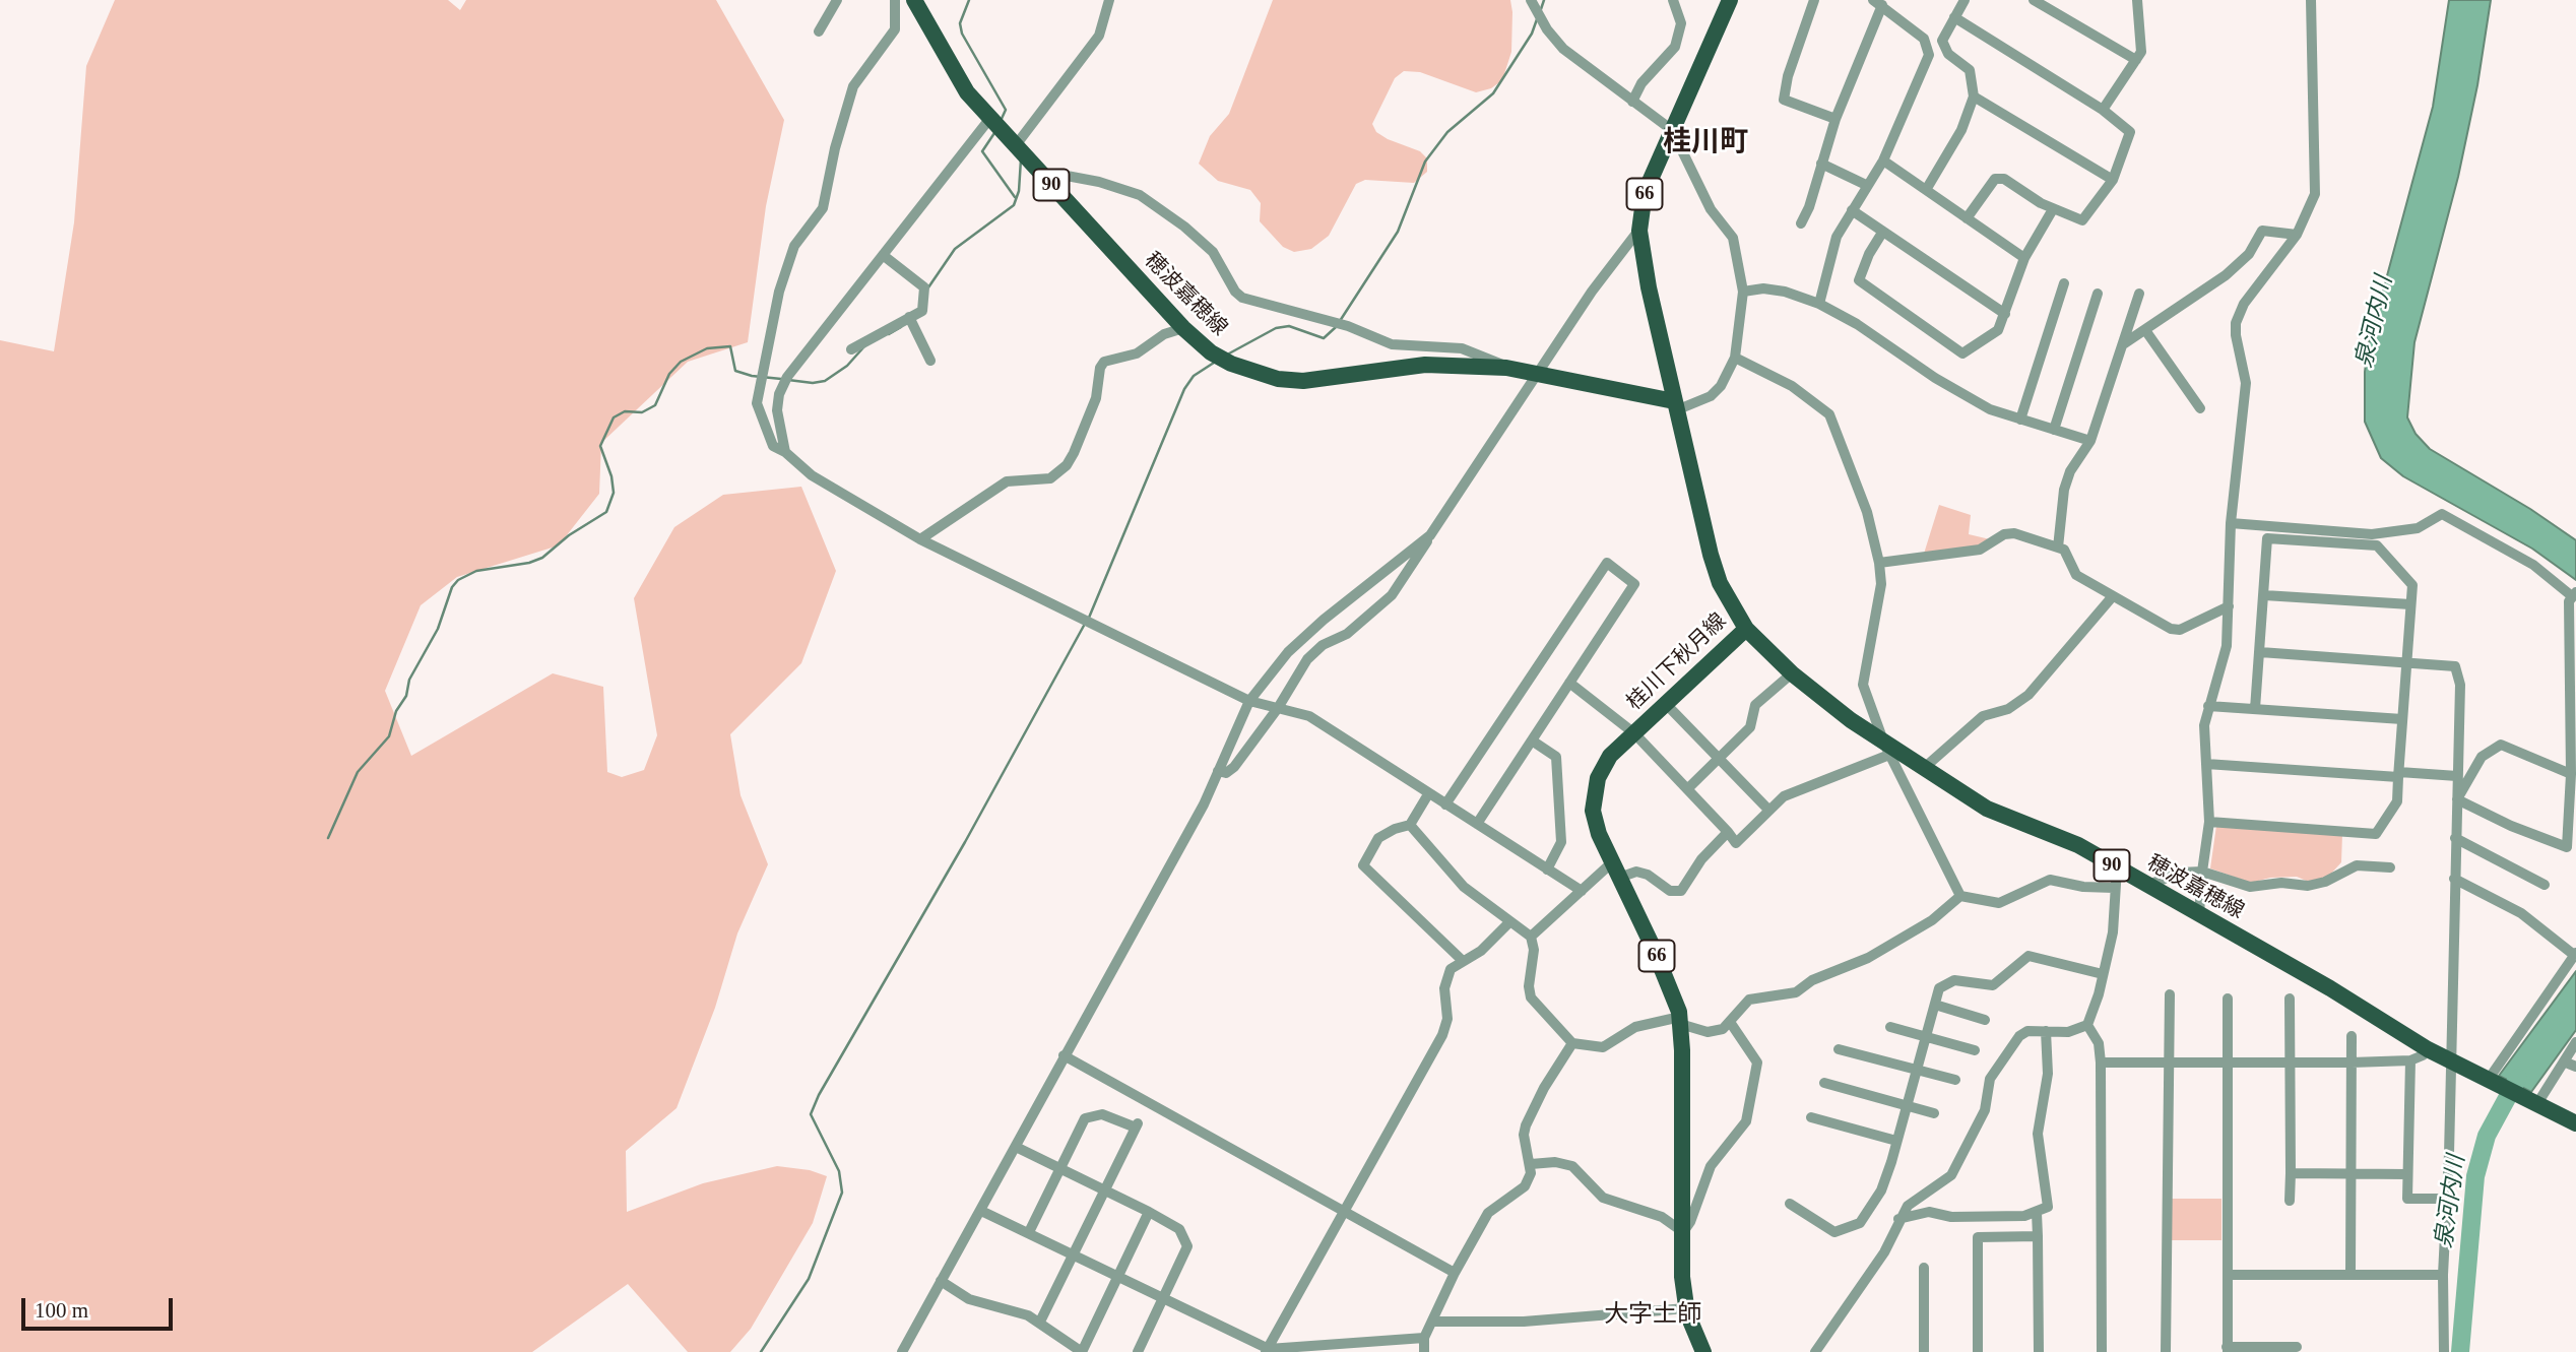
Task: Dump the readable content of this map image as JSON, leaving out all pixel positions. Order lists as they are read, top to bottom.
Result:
{
  "streets": {
    "main road": [
      "90",
      "66",
      "穂波嘉穂線",
      "桂川下秋月線"
    ]
  },
  "crossings": [
    ["90", "穂波嘉穂線"],
    ["穂波嘉穂線", "桂川下秋月線"]
  ],
  "districts": ["桂川町", "大字土師"],
  "water": ["泉河内川"],
  "scale_bar": "100 m"
}
